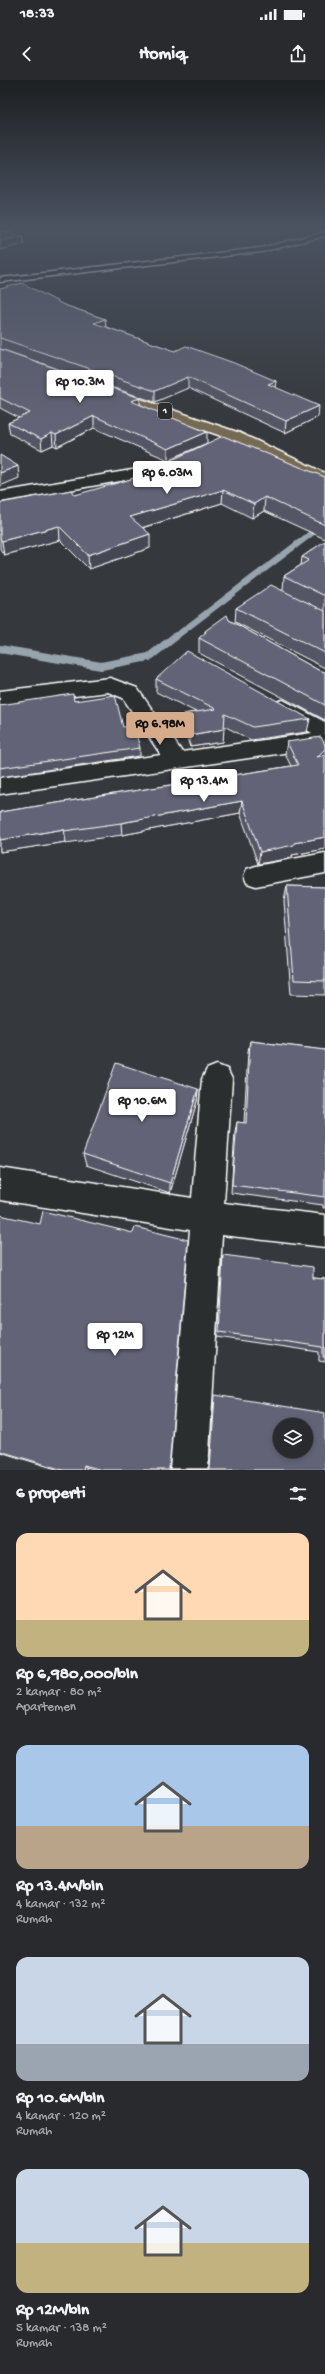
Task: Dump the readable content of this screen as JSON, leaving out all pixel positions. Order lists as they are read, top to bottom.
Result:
{
  "streets": {
    "highway": ["1"]
  },
  "page": {
    "status": "18:33",
    "header": "Homiq",
    "price": [
      "Rp 10.3M",
      "Rp 6.03M",
      "Rp 6.98M",
      "Rp 13.4M",
      "Rp 10.6M",
      "Rp 12M"
    ],
    "heading": "6 properti",
    "list": [
      {
        "name": "Rp 6,980,000/bln",
        "note": "2 kamar · 80 m² · Apartemen"
      },
      {
        "name": "Rp 13.4M/bln",
        "note": "4 kamar · 132 m² · Rumah"
      },
      {
        "name": "Rp 10.6M/bln",
        "note": "4 kamar · 120 m² · Rumah"
      },
      {
        "name": "Rp 12M/bln",
        "note": "5 kamar · 138 m² · Rumah"
      }
    ]
  }
}
